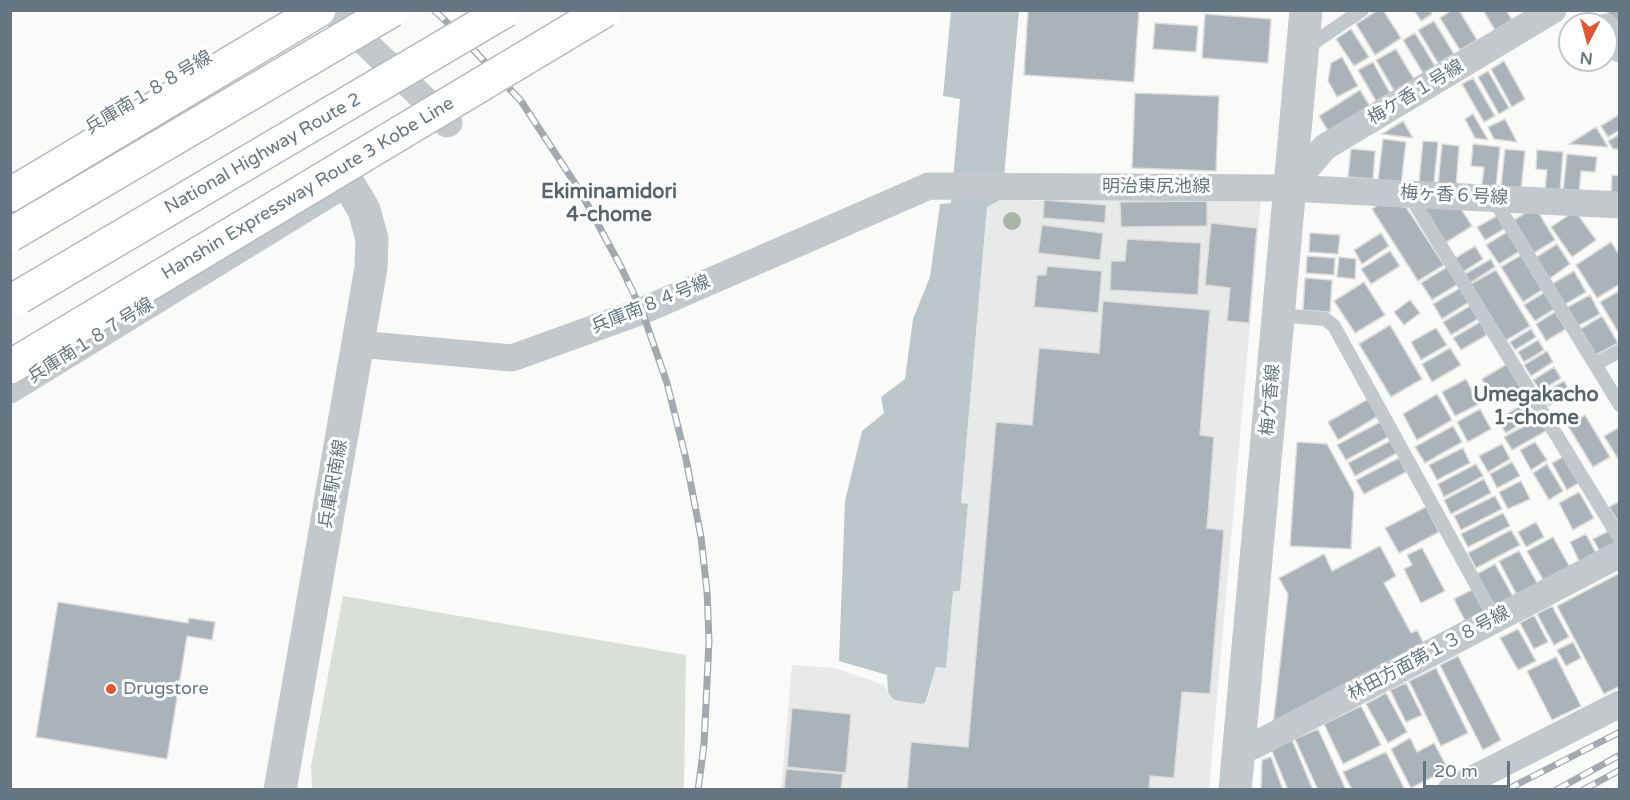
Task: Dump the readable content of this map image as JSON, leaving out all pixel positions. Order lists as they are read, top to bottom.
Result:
{
  "streets": {
    "highway": ["National Highway Route 2", "Hanshin Expressway Route 3 Kobe Line"],
    "street": [
      "兵庫南１８８号線",
      "梅ケ香１号線",
      "明治東尻池線",
      "梅ヶ香６号線",
      "兵庫南８４号線",
      "兵庫南１８７号線",
      "梅ケ香線",
      "兵庫駅南線",
      "林田方面第１３８号線"
    ]
  },
  "crossings": [
    ["梅ケ香１号線", "明治東尻池線"],
    ["梅ケ香１号線", "梅ヶ香６号線"],
    ["梅ケ香１号線", "梅ケ香線"],
    ["明治東尻池線", "梅ヶ香６号線"],
    ["明治東尻池線", "兵庫南８４号線"],
    ["明治東尻池線", "梅ケ香線"],
    ["梅ヶ香６号線", "梅ケ香線"],
    ["兵庫南８４号線", "兵庫駅南線"],
    ["兵庫南１８７号線", "兵庫駅南線"],
    ["梅ケ香線", "林田方面第１３８号線"]
  ],
  "districts": ["Ekiminamidori 4-chome", "Umegakacho 1-chome"],
  "places": ["Drugstore"],
  "scale_bar": "20 m",
  "north": "bottom"
}
